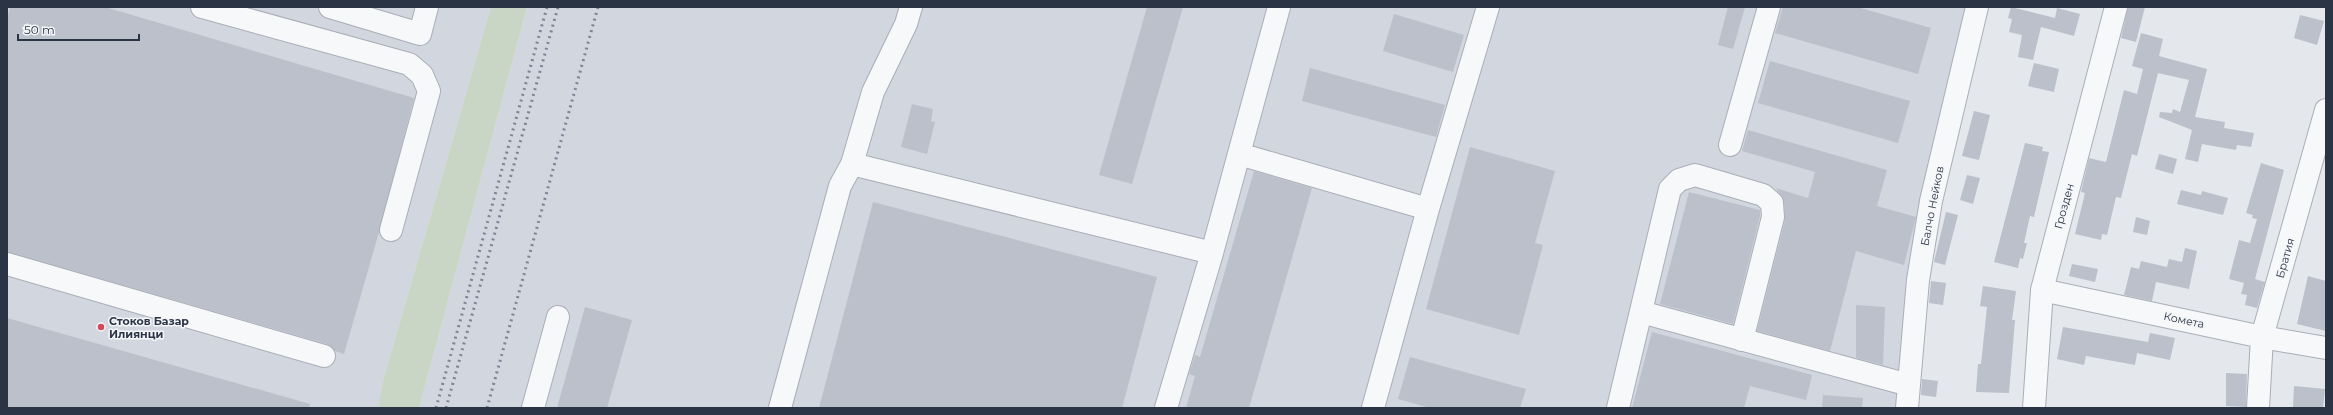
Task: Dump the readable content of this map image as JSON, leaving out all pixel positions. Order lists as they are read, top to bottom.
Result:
{
  "streets": {
    "street": [
      "Балчо Нейков",
      "Грозден",
      "Братия",
      "Комета"
    ]
  },
  "crossings": [
    ["Грозден", "Комета"],
    ["Братия", "Комета"]
  ],
  "places": ["Стоков Базар Илиянци"],
  "scale_bar": "50 m"
}
